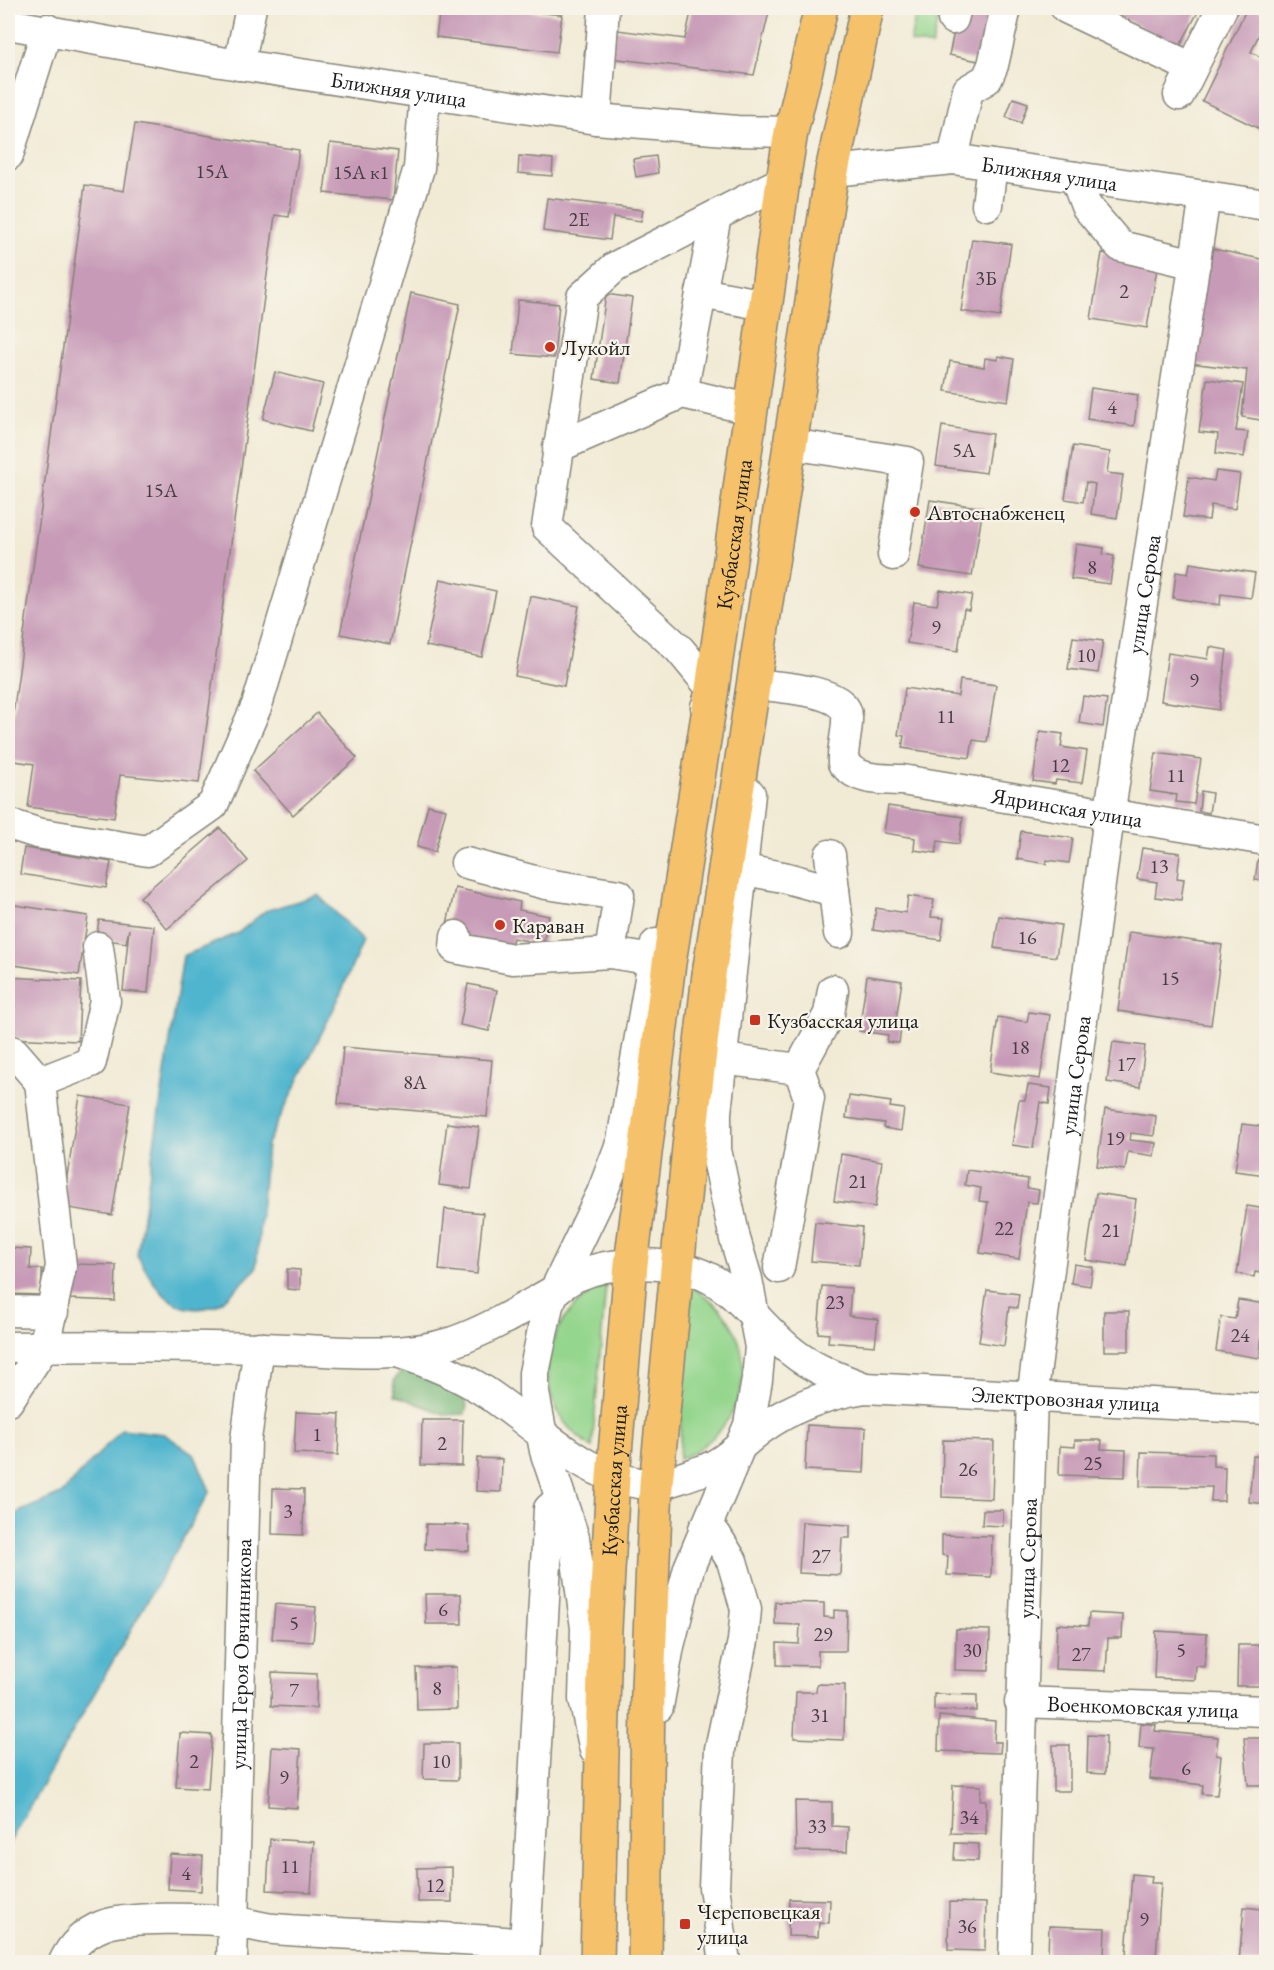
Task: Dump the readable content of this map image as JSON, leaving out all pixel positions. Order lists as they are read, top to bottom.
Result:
{
  "streets": {
    "main road": ["Кузбасская улица"],
    "street": [
      "Ближняя улица",
      "улица Серова",
      "Ядринская улица",
      "Электровозная улица",
      "улица Героя Овчинникова",
      "Военкомовская улица"
    ]
  },
  "crossings": [
    ["Ближняя улица", "Кузбасская улица"],
    ["Ближняя улица", "улица Серова"],
    ["Кузбасская улица", "Ядринская улица"],
    ["улица Серова", "Ядринская улица"],
    ["улица Серова", "Электровозная улица"],
    ["улица Серова", "Военкомовская улица"]
  ],
  "places": {
    "other": ["Лукойл", "Автоснабженец", "Караван"],
    "transit": ["Кузбасская улица", "Череповецкая улица"]
  },
  "house_numbers": [
    "15А",
    "15А к1",
    "2Е",
    "3Б",
    "2",
    "4",
    "5А",
    "15А",
    "8",
    "9",
    "10",
    "9",
    "11",
    "12",
    "11",
    "13",
    "16",
    "15",
    "18",
    "17",
    "8А",
    "19",
    "21",
    "22",
    "21",
    "23",
    "24",
    "1",
    "2",
    "25",
    "26",
    "3",
    "27",
    "6",
    "5",
    "29",
    "30",
    "5",
    "27",
    "8",
    "7",
    "31",
    "2",
    "10",
    "6",
    "9",
    "34",
    "33",
    "11",
    "4",
    "12",
    "9",
    "36"
  ]
}
